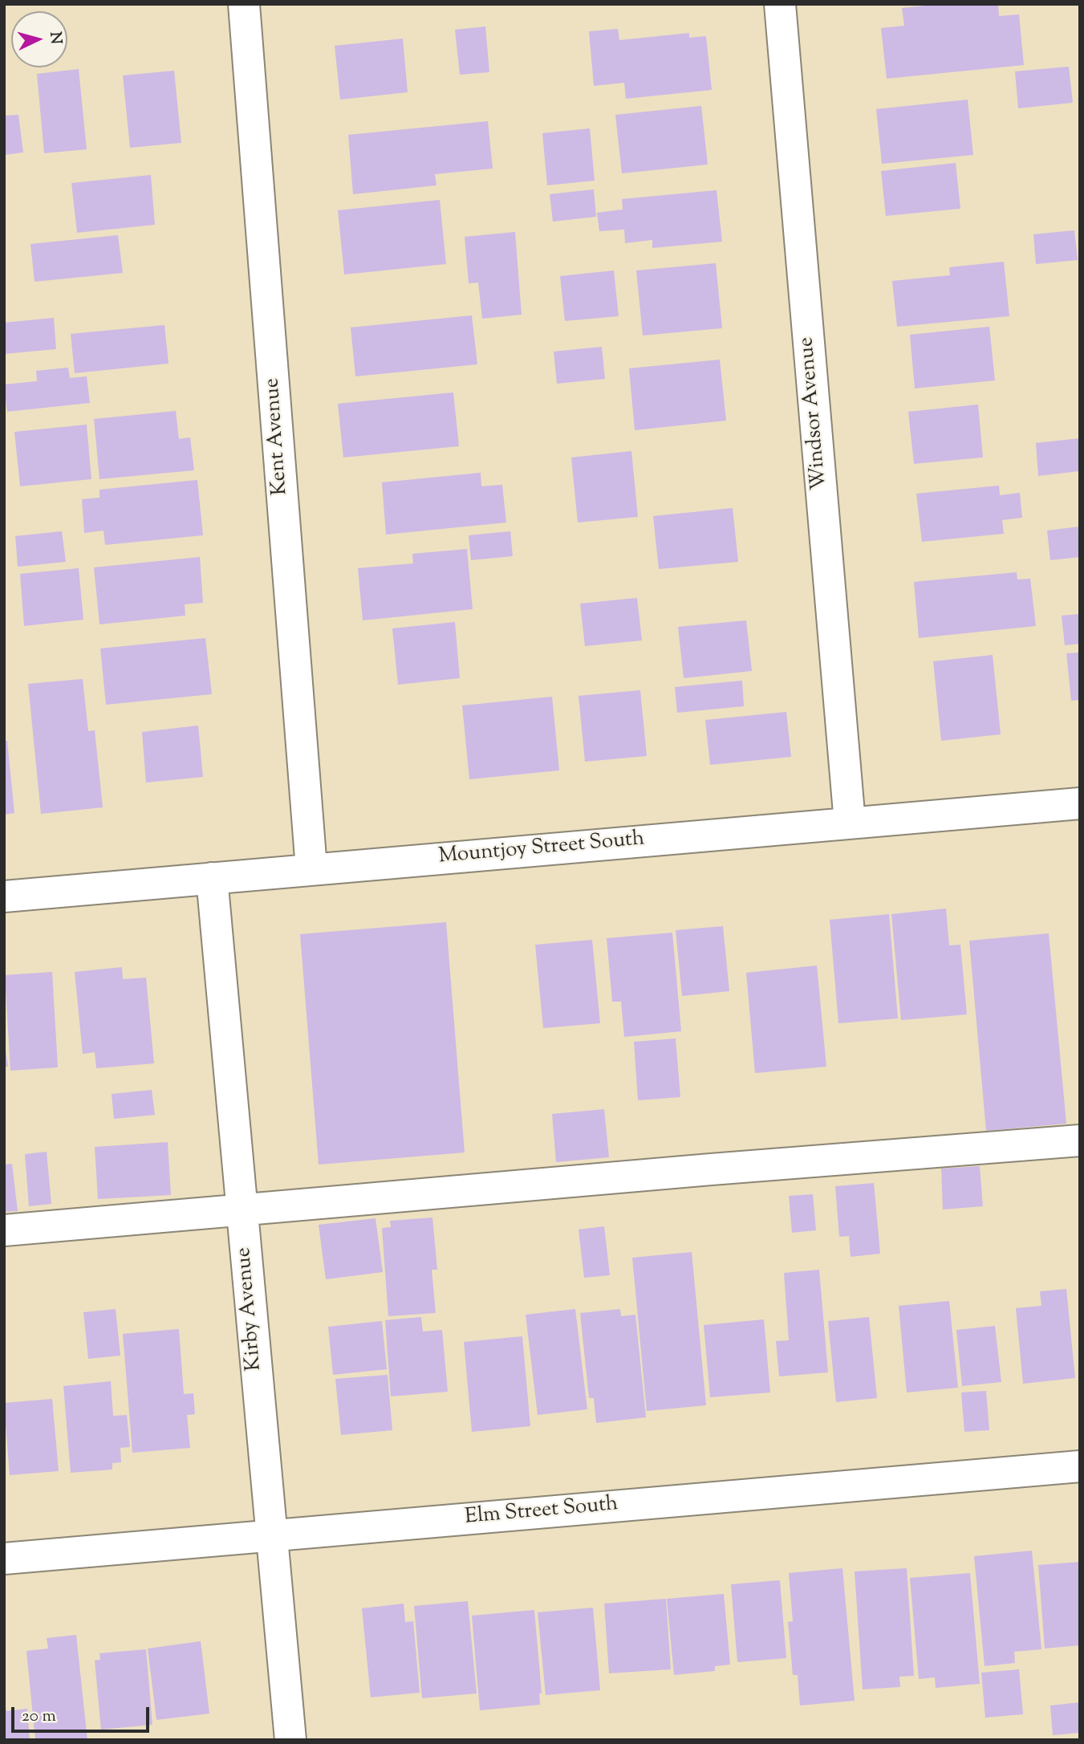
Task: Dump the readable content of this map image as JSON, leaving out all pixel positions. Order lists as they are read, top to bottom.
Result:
{
  "streets": {
    "street": [
      "Windsor Avenue",
      "Kent Avenue",
      "Mountjoy Street South",
      "Kirby Avenue",
      "Elm Street South"
    ]
  },
  "crossings": [
    ["Windsor Avenue", "Mountjoy Street South"],
    ["Kent Avenue", "Mountjoy Street South"],
    ["Mountjoy Street South", "Kirby Avenue"],
    ["Kirby Avenue", "Elm Street South"]
  ],
  "scale_bar": "20 m",
  "north": "right"
}
